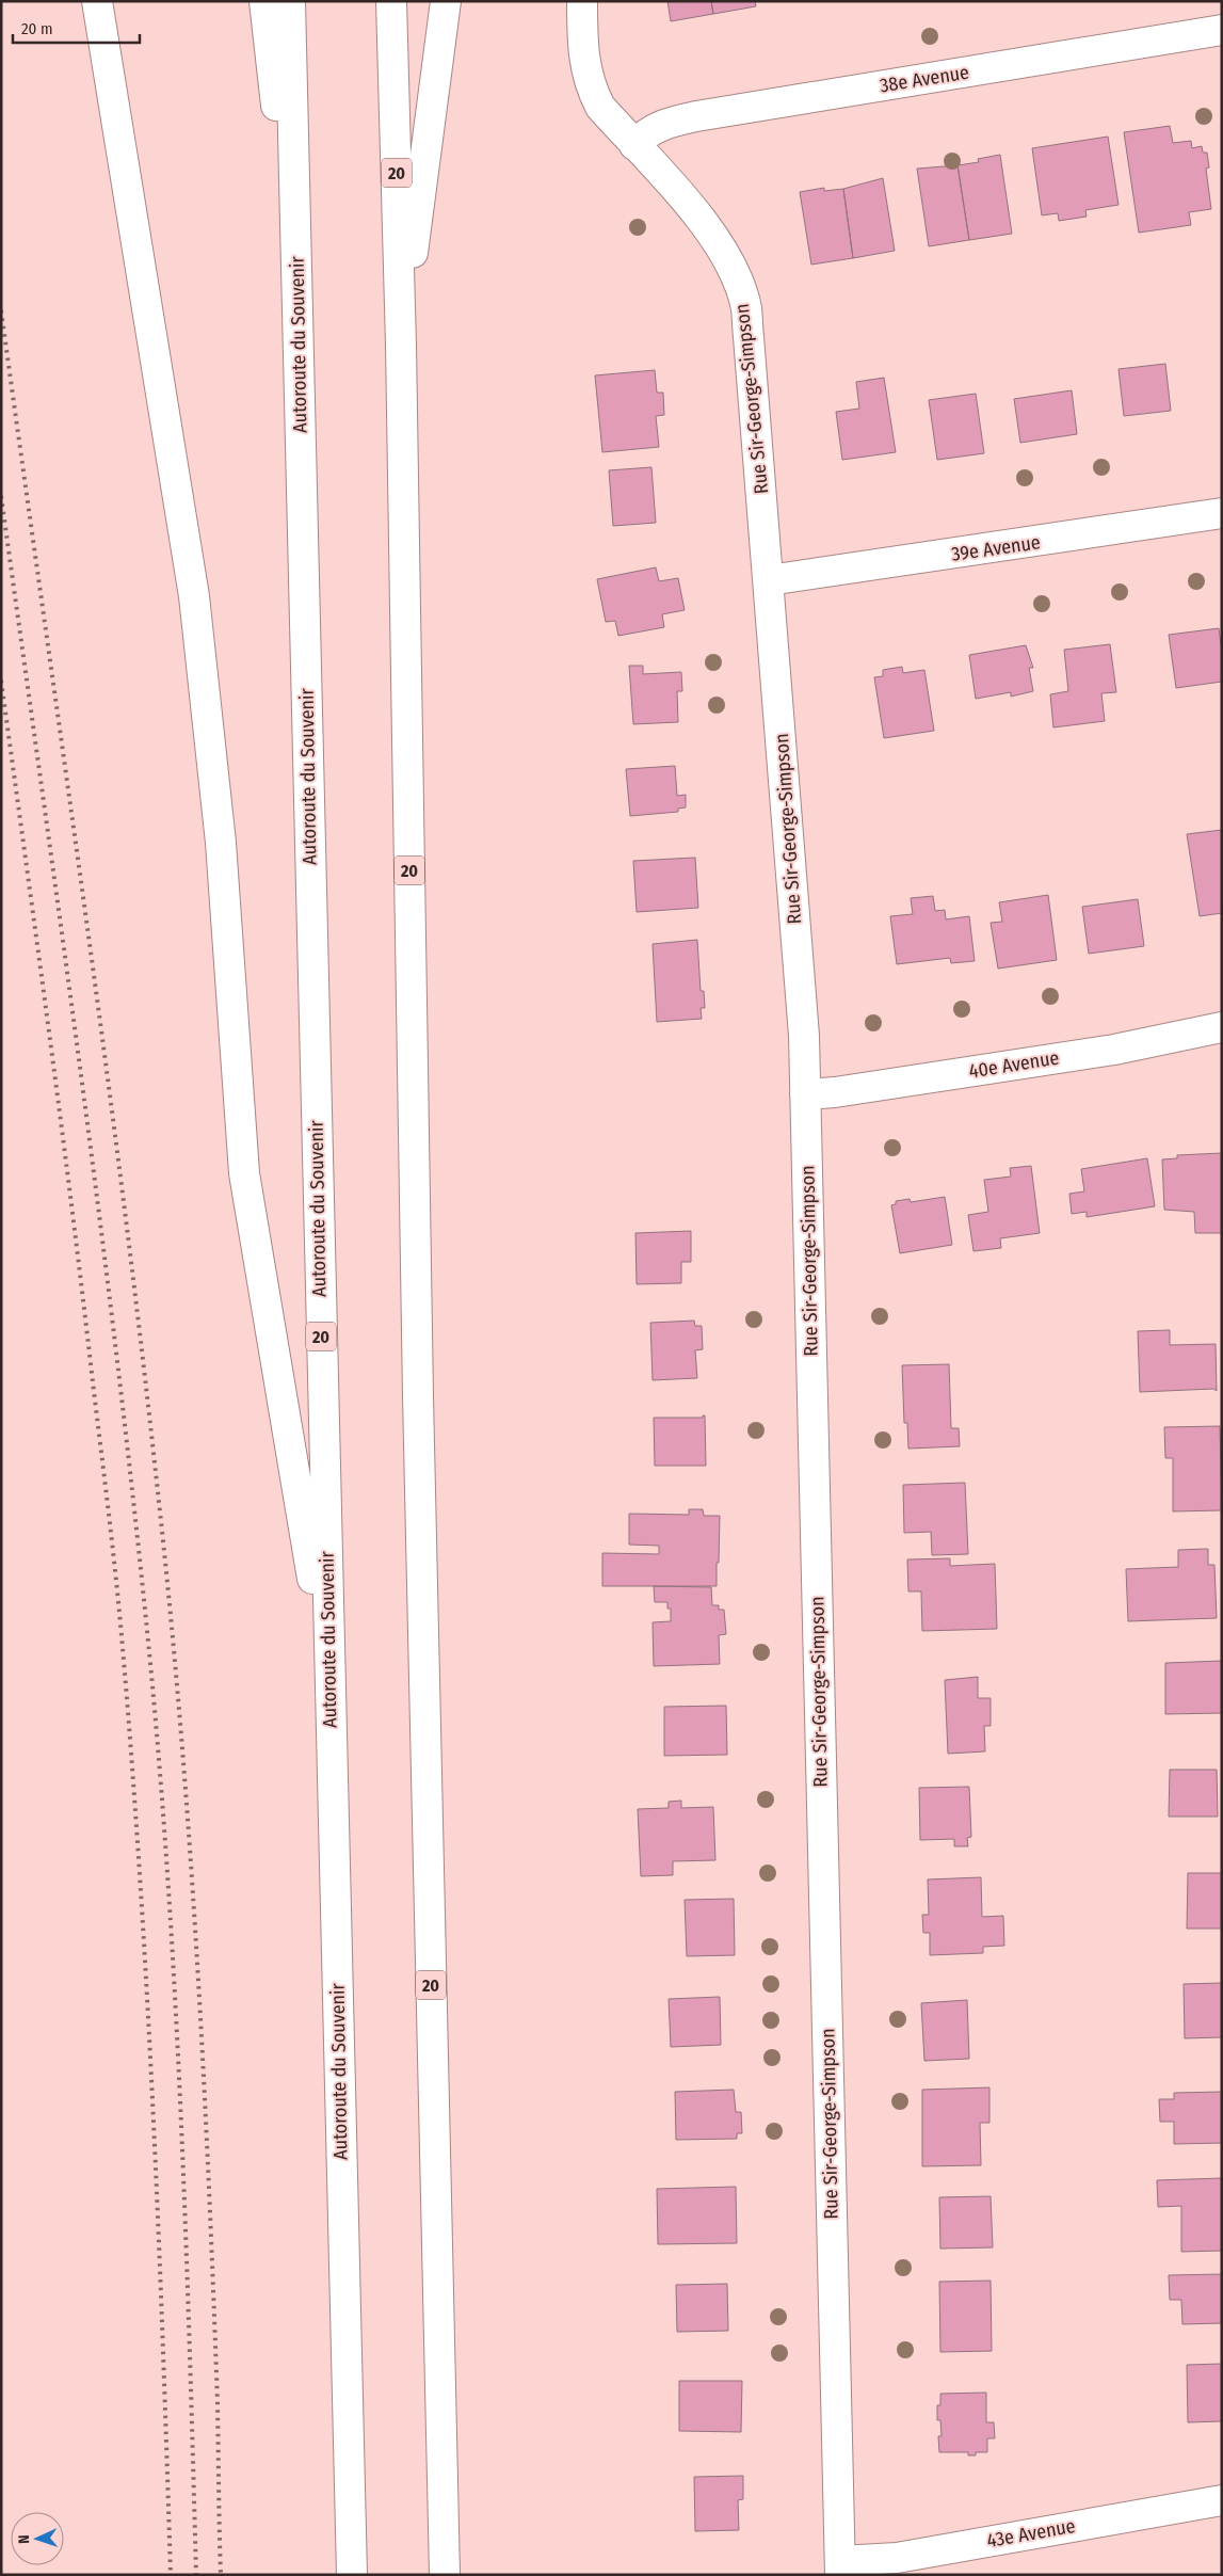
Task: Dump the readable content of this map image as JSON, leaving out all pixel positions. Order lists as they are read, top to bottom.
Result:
{
  "streets": {
    "main road": [
      "38e Avenue",
      "20",
      "Autoroute du Souvenir",
      "Rue Sir-George-Simpson",
      "39e Avenue",
      "40e Avenue",
      "43e Avenue"
    ]
  },
  "crossings": [
    ["38e Avenue", "Rue Sir-George-Simpson"],
    ["Rue Sir-George-Simpson", "39e Avenue"],
    ["Rue Sir-George-Simpson", "40e Avenue"],
    ["Rue Sir-George-Simpson", "43e Avenue"]
  ],
  "scale_bar": "20 m",
  "north": "left"
}
